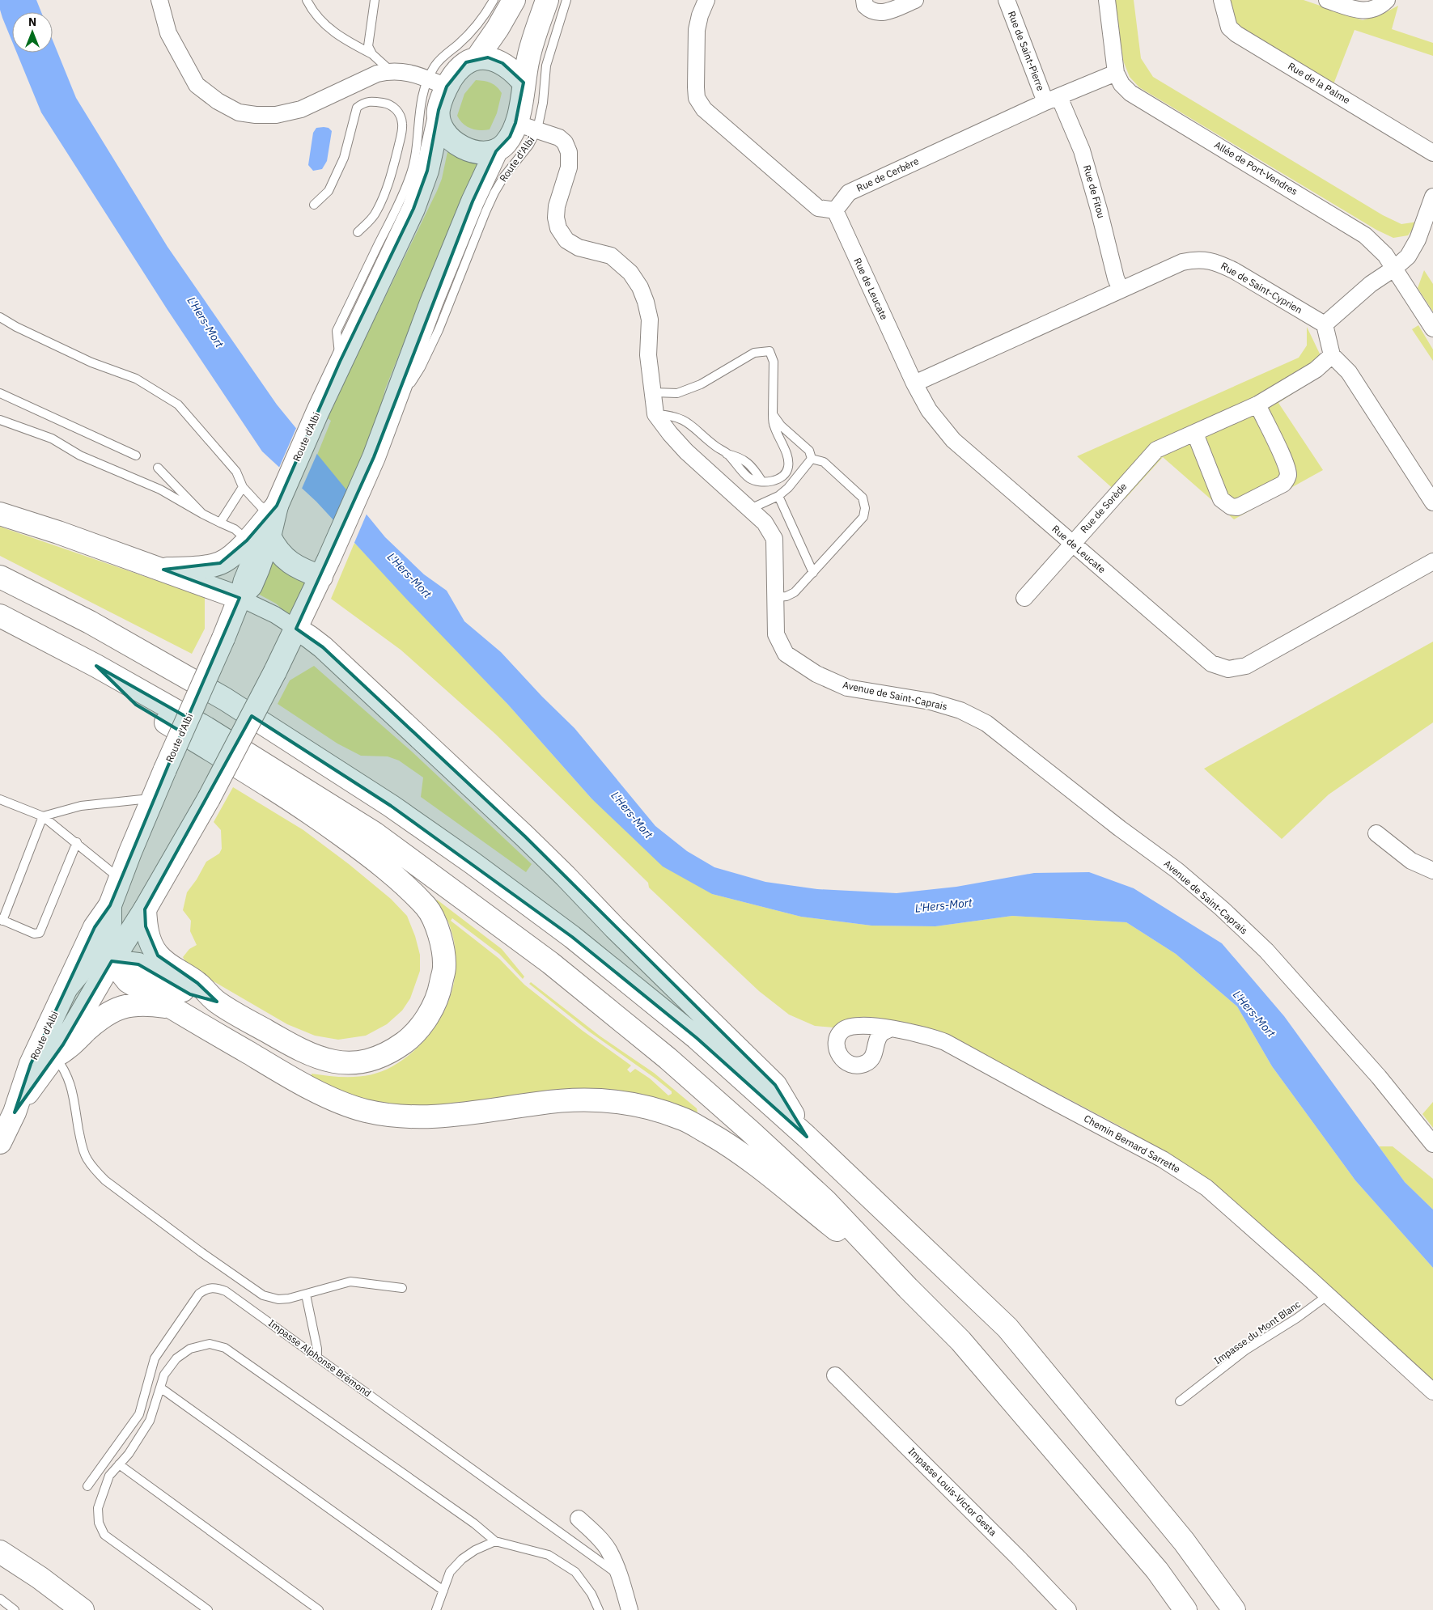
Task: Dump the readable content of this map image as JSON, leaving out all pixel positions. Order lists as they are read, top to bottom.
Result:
{
  "streets": {
    "main road": ["Route d'Albi"],
    "street": [
      "Rue de Saint-Pierre",
      "Rue de la Palme",
      "Allée de Port-Vendres",
      "Rue de Cerbère",
      "Rue de Fitou",
      "Rue de Saint-Cyprien",
      "Rue de Leucate",
      "Rue de Sorède",
      "Avenue de Saint-Caprais",
      "Chemin Bernard Sarrette",
      "Impasse Louis-Victor Gesta"
    ],
    "lane": ["Impasse du Mont Blanc", "Impasse Alphonse Brémond"]
  },
  "crossings": [
    ["Rue de Saint-Pierre", "Rue de Cerbère"],
    ["Rue de Saint-Pierre", "Rue de Fitou"],
    ["Allée de Port-Vendres", "Rue de Cerbère"],
    ["Rue de Cerbère", "Rue de Fitou"],
    ["Rue de Cerbère", "Rue de Leucate"],
    ["Rue de Fitou", "Rue de Saint-Cyprien"],
    ["Rue de Saint-Cyprien", "Rue de Leucate"],
    ["Rue de Leucate", "Rue de Sorède"],
    ["Chemin Bernard Sarrette", "Impasse du Mont Blanc"]
  ],
  "water": ["L'Hers-Mort"],
  "north": "top"
}
